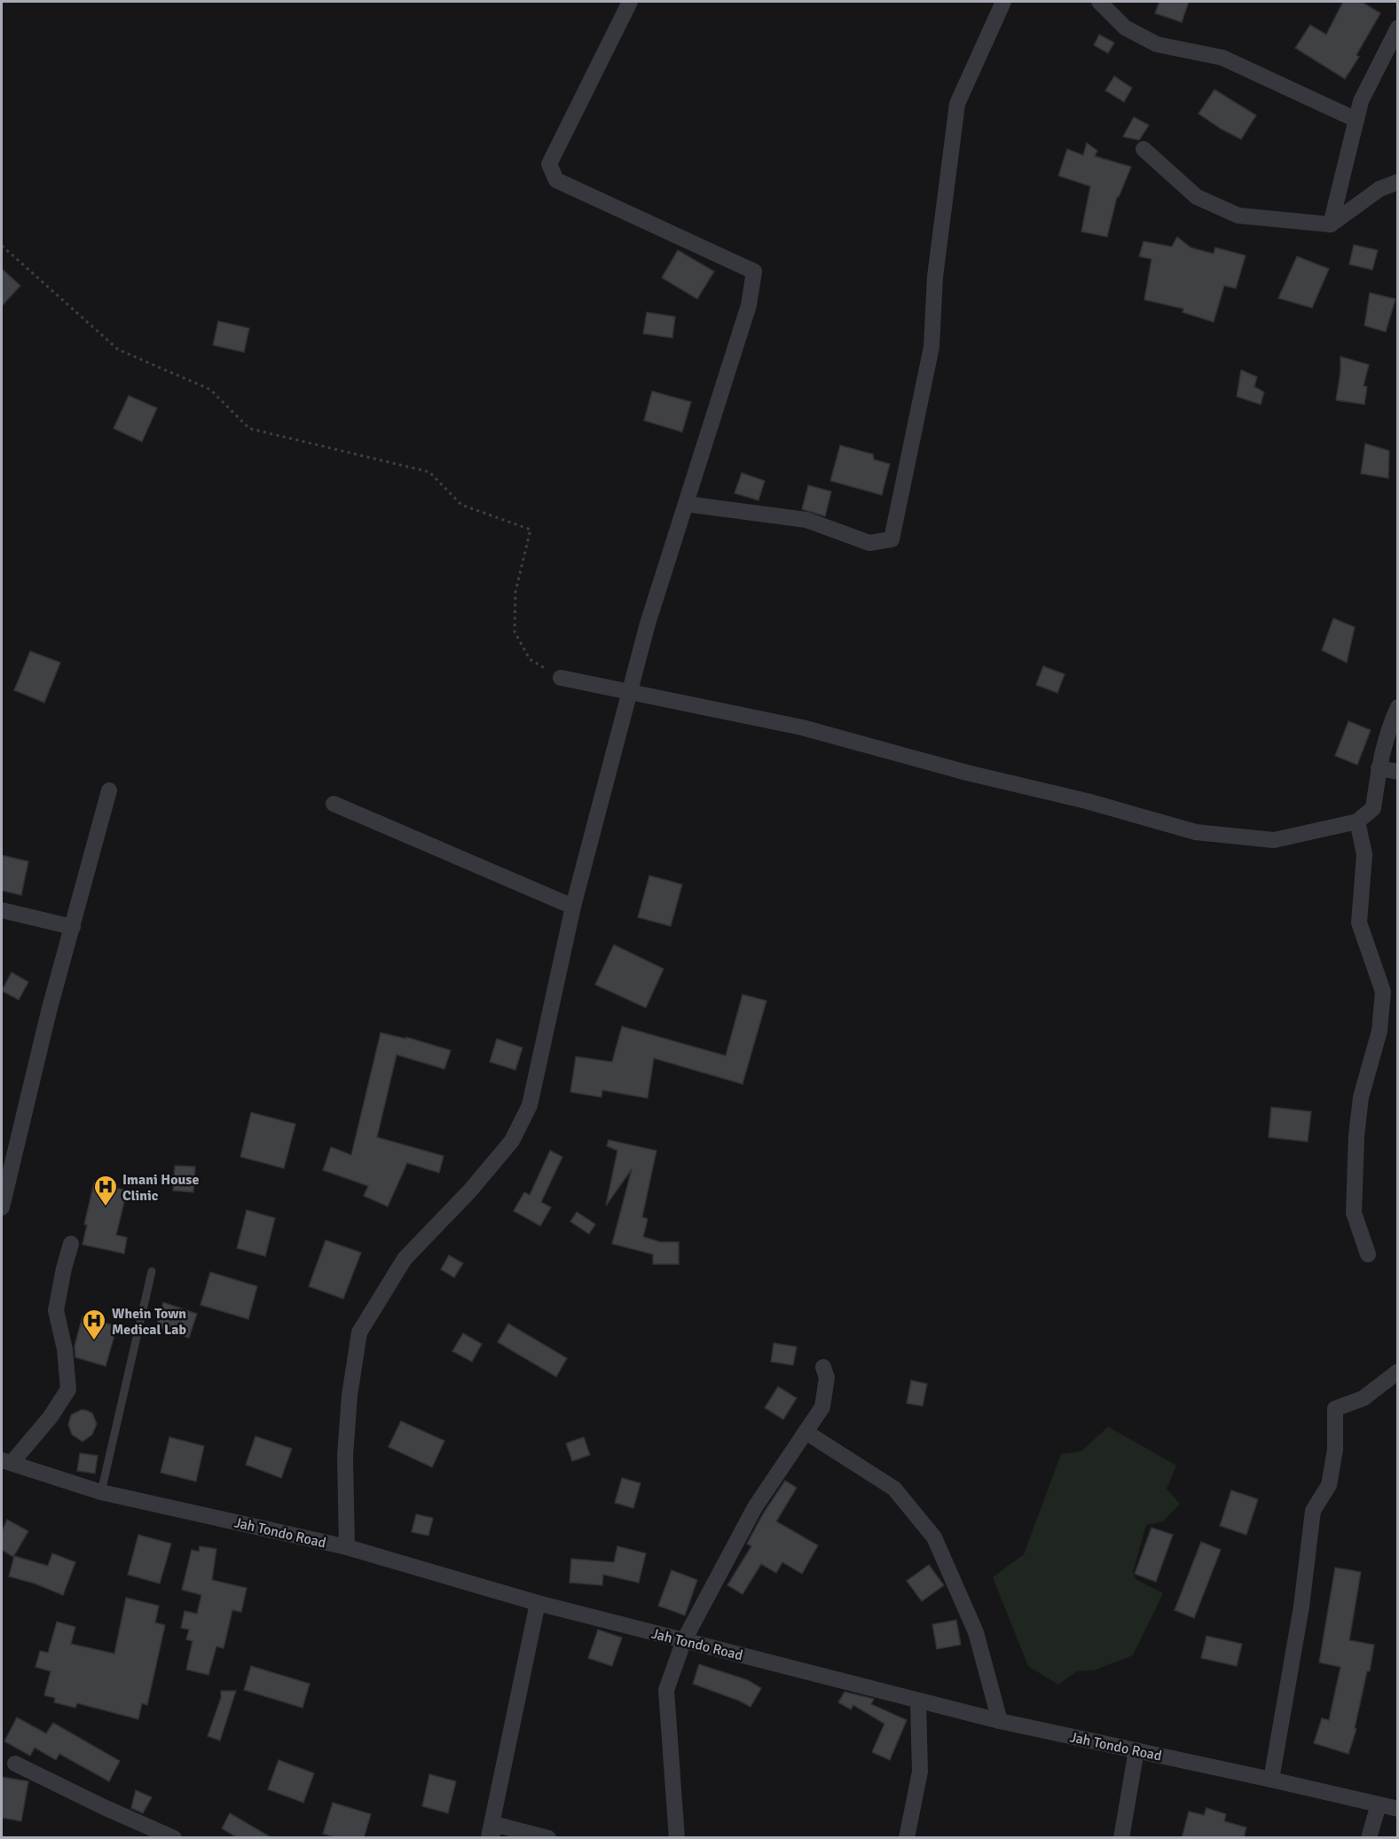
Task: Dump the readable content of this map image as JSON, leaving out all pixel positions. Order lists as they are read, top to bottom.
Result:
{
  "streets": {
    "street": ["Jah Tondo Road"]
  },
  "places": {
    "hospital": ["Imani House Clinic", "Whein Town Medical Lab"]
  }
}
